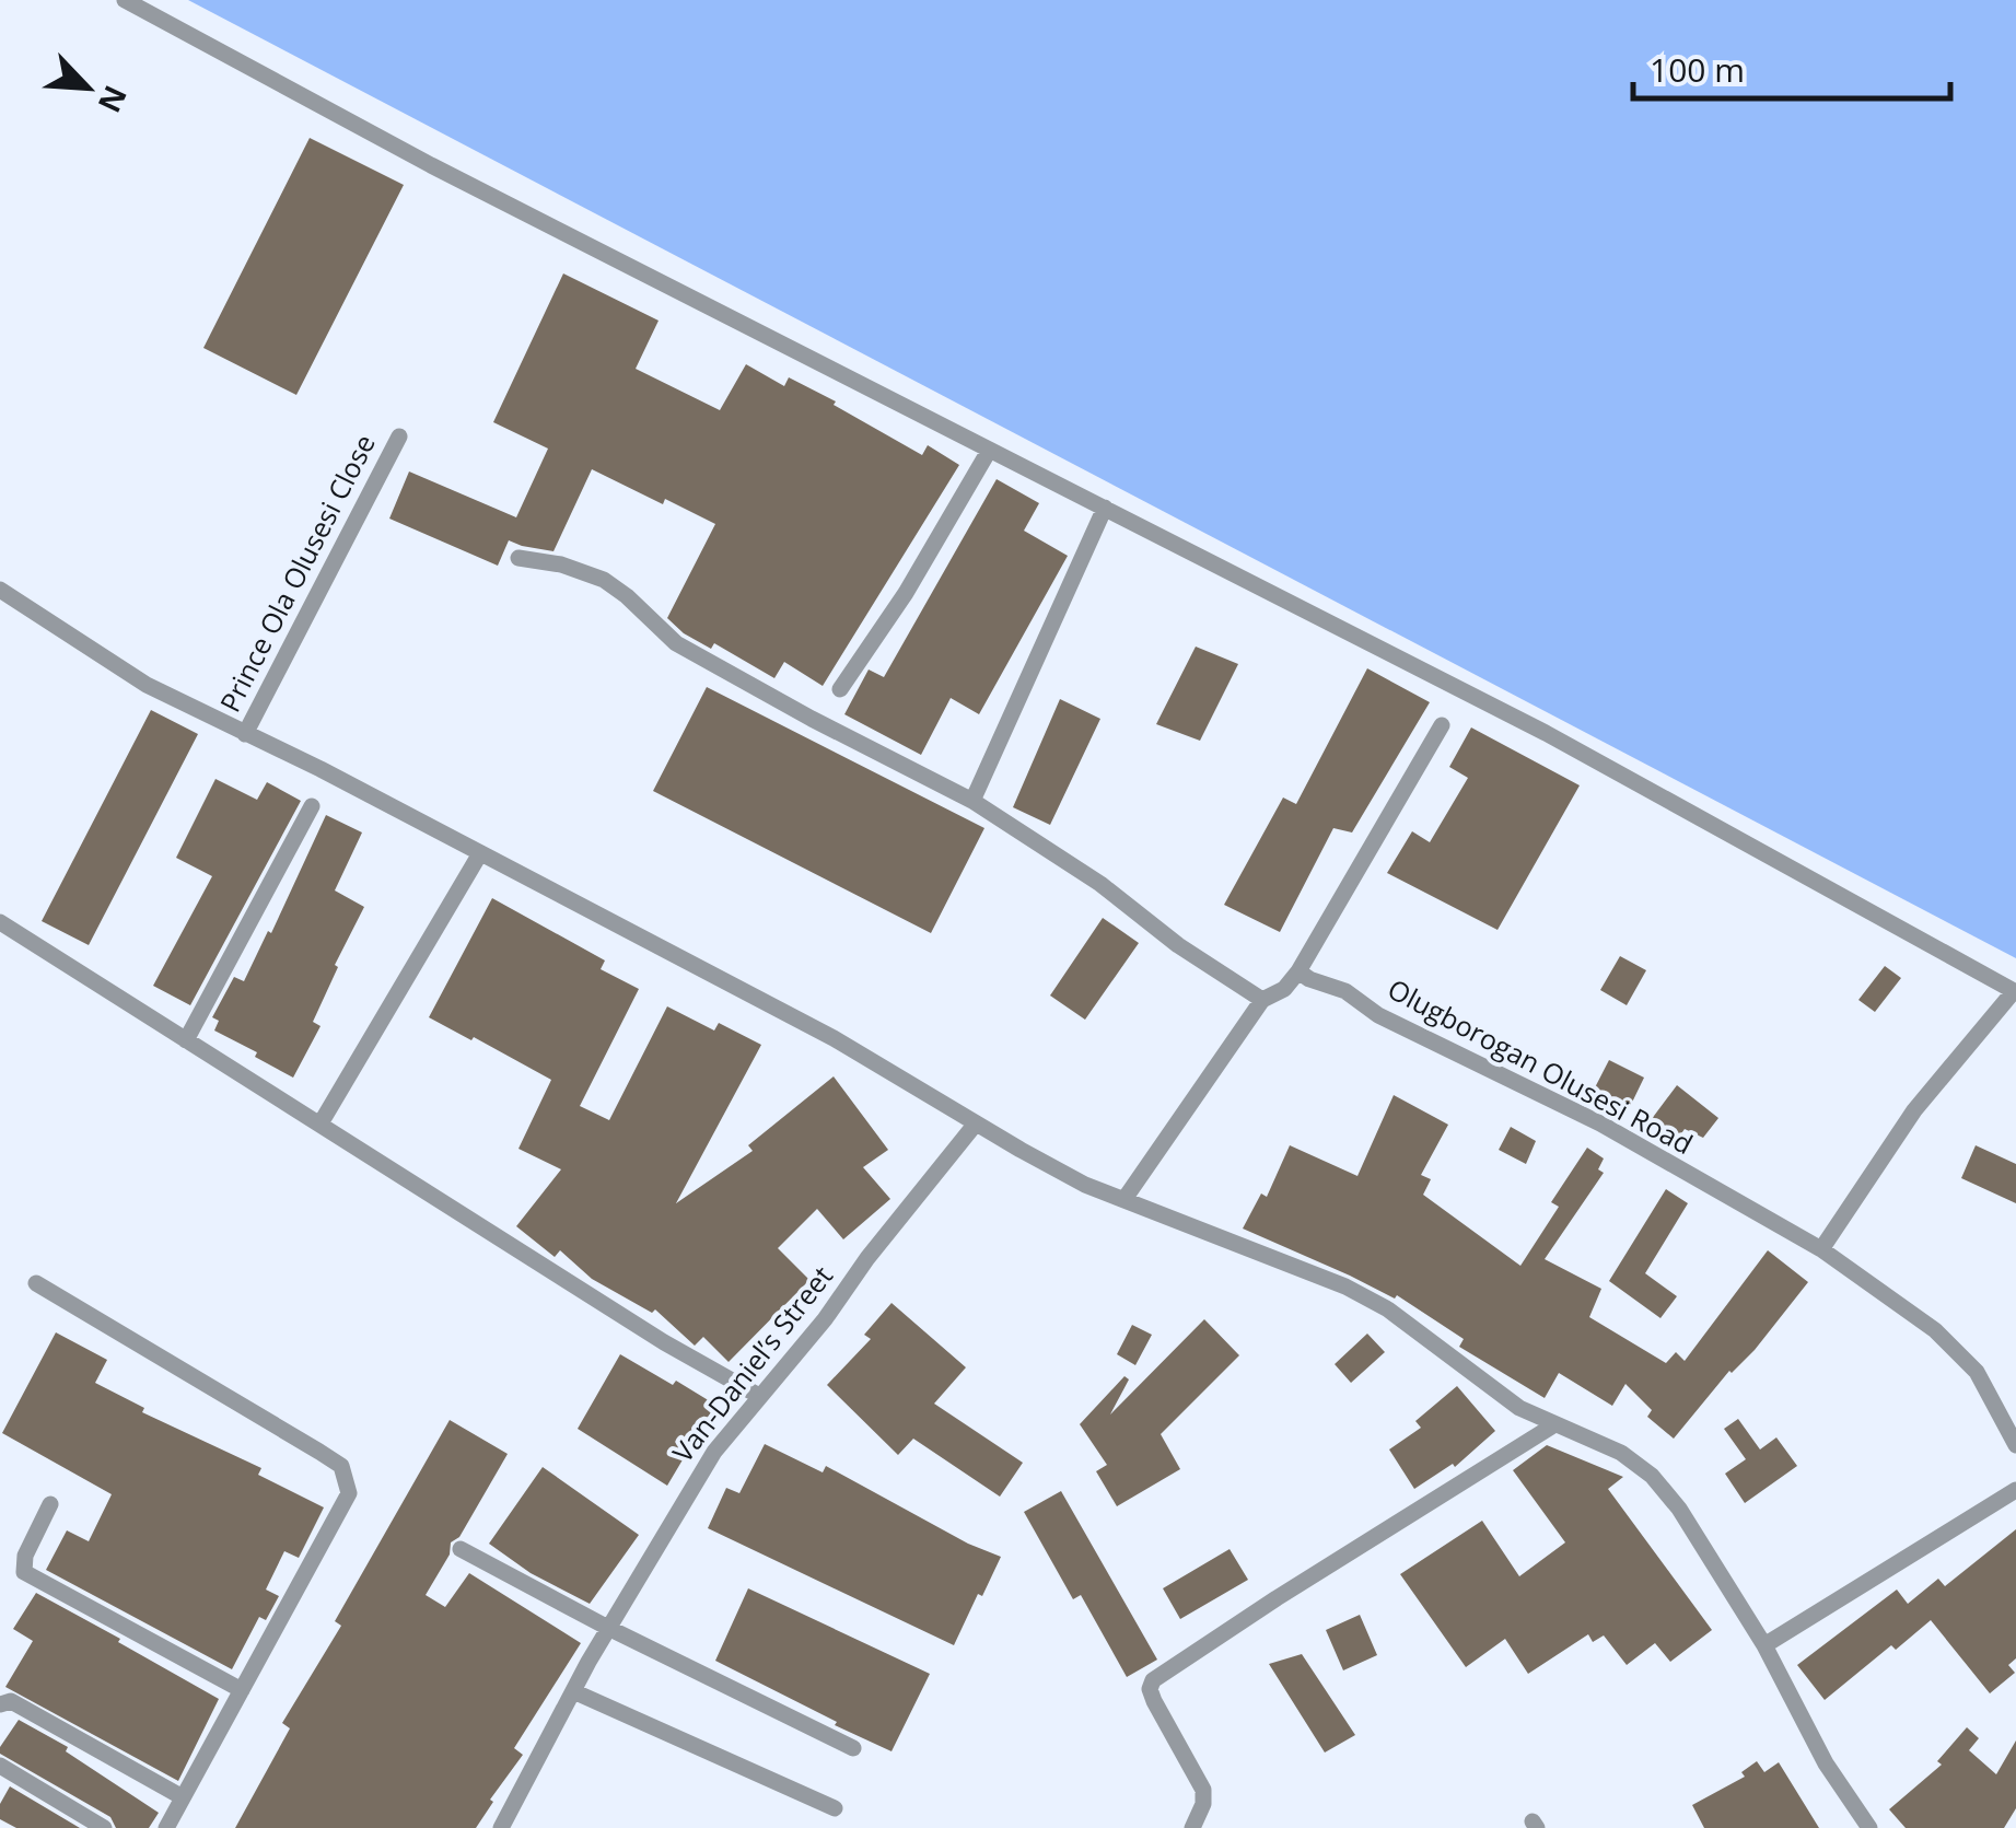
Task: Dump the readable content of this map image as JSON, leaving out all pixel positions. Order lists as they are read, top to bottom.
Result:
{
  "streets": {
    "street": ["Prince Ola Olusesi Close", "Olugborogan Olusesi Road", "Van-Daniel’s Street"]
  },
  "scale_bar": "100 m",
  "north": "bottom right"
}
